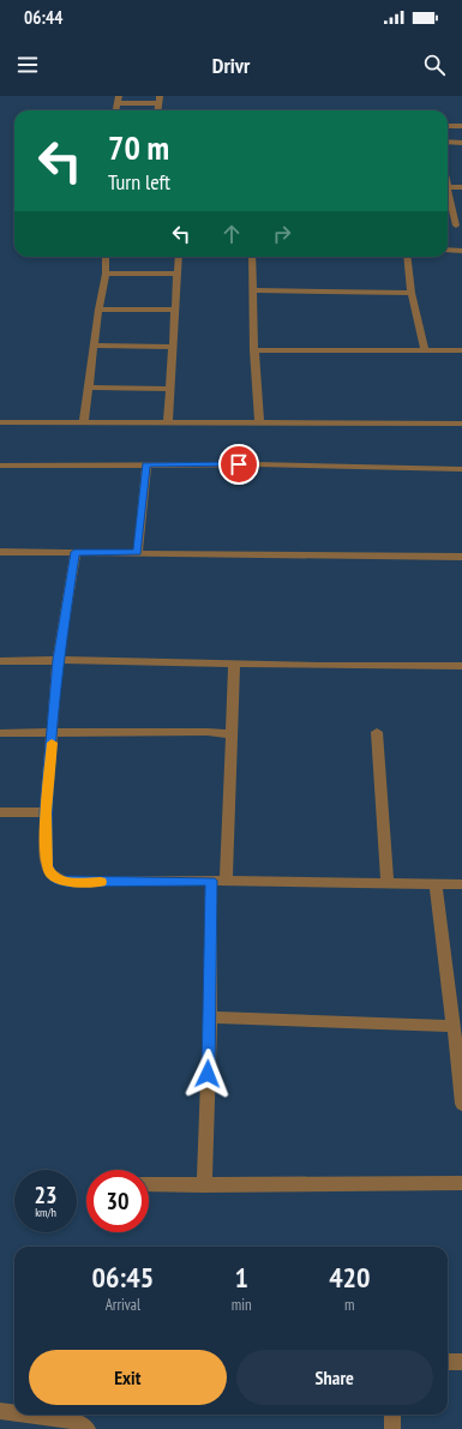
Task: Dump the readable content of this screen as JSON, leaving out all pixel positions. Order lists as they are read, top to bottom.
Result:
{
  "page": {
    "status": "06:44",
    "header": "Drivr",
    "turn": ["70 m", "Turn left"],
    "speed": "23 km/h",
    "limit": "30",
    "eta": [
      "06:45",
      "Arrival",
      "1",
      "min",
      "420",
      "m"
    ],
    "buttons": ["Exit", "Share"]
  }
}
